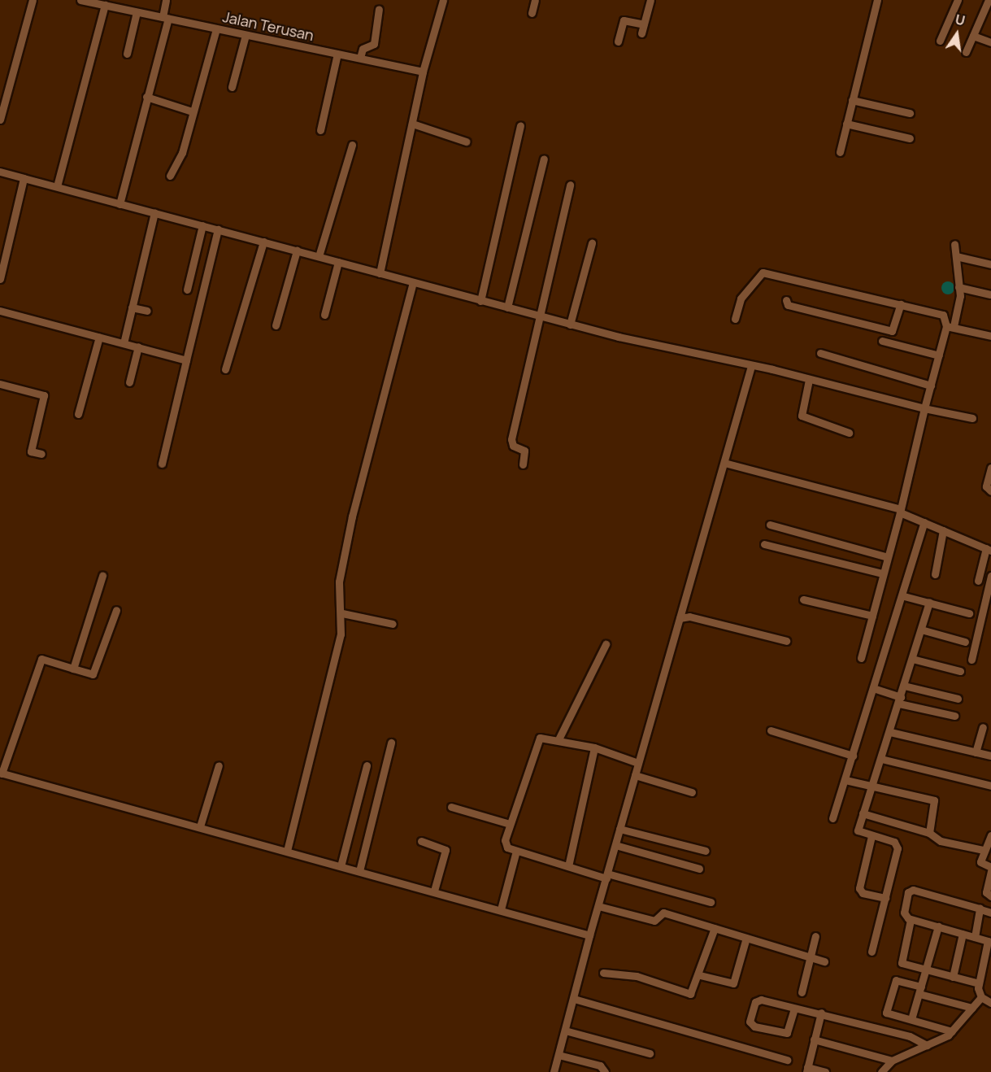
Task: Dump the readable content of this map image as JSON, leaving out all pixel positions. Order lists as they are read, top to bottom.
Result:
{
  "streets": {
    "street": ["Jalan Terusan"]
  },
  "north": "top"
}
